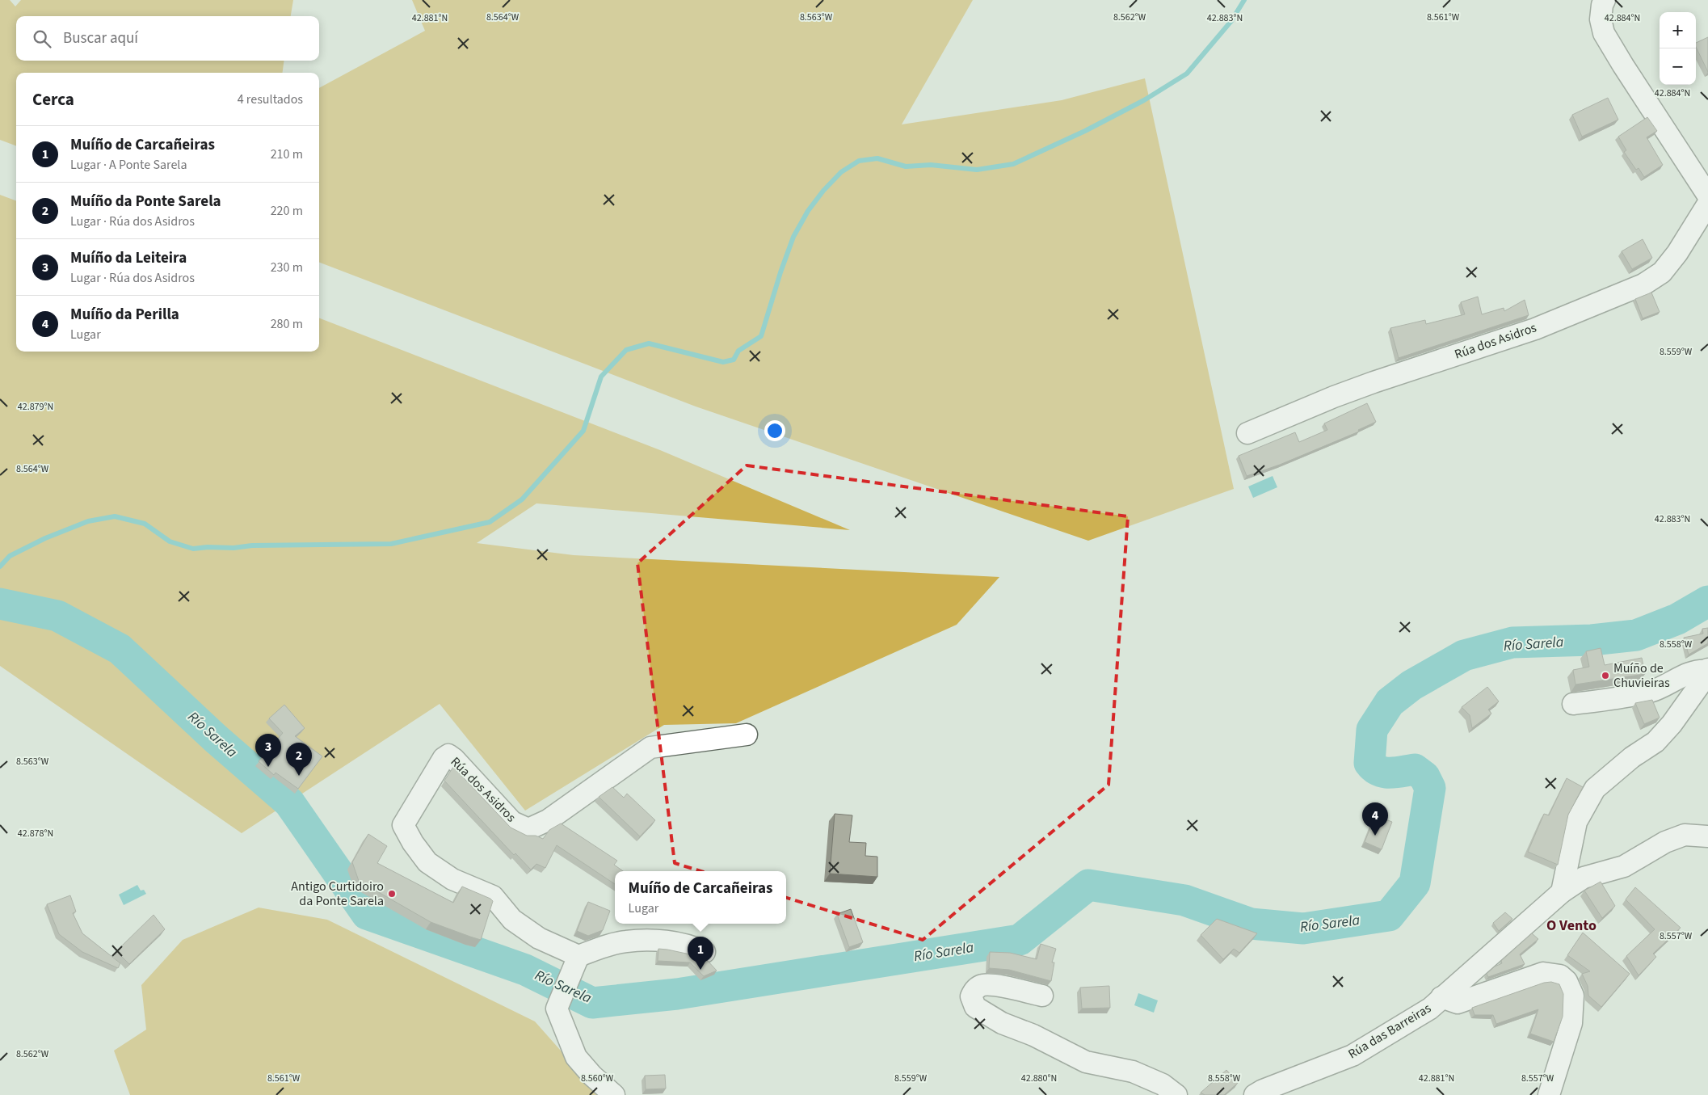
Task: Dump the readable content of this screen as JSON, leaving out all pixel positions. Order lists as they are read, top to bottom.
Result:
{
  "streets": {
    "street": ["Rúa dos Asidros", "Rúa das Barreiras"]
  },
  "districts": ["O Vento"],
  "water": ["Río Sarela"],
  "places": ["Muíño de Chuvieiras", "Antigo Curtidoiro da Ponte Sarela"],
  "page": {
    "map_buttons": ["+", "−"],
    "search": "Buscar aquí",
    "heading": ["Cerca", "4 resultados"],
    "list": [
      {
        "mark": "1",
        "name": "Muíño de Carcañeiras",
        "note": "Lugar · A Ponte Sarela",
        "value": "210 m"
      },
      {
        "mark": "2",
        "name": "Muíño da Ponte Sarela",
        "note": "Lugar · Rúa dos Asidros",
        "value": "220 m"
      },
      {
        "mark": "3",
        "name": "Muíño da Leiteira",
        "note": "Lugar · Rúa dos Asidros",
        "value": "230 m"
      },
      {
        "mark": "4",
        "name": "Muíño da Perilla",
        "note": "Lugar",
        "value": "280 m"
      }
    ],
    "pins": [
      "3",
      "2",
      "4",
      "1"
    ],
    "popup": ["Muíño de Carcañeiras", "Lugar"]
  },
  "coordinates": [
    "8.564°W",
    "8.563°W",
    "8.562°W",
    "8.561°W",
    "42.881°N",
    "42.884°N",
    "42.883°N",
    "8.559°W",
    "42.879°N",
    "8.558°W",
    "42.878°N",
    "8.557°W",
    "42.880°N",
    "8.560°W"
  ]
}
